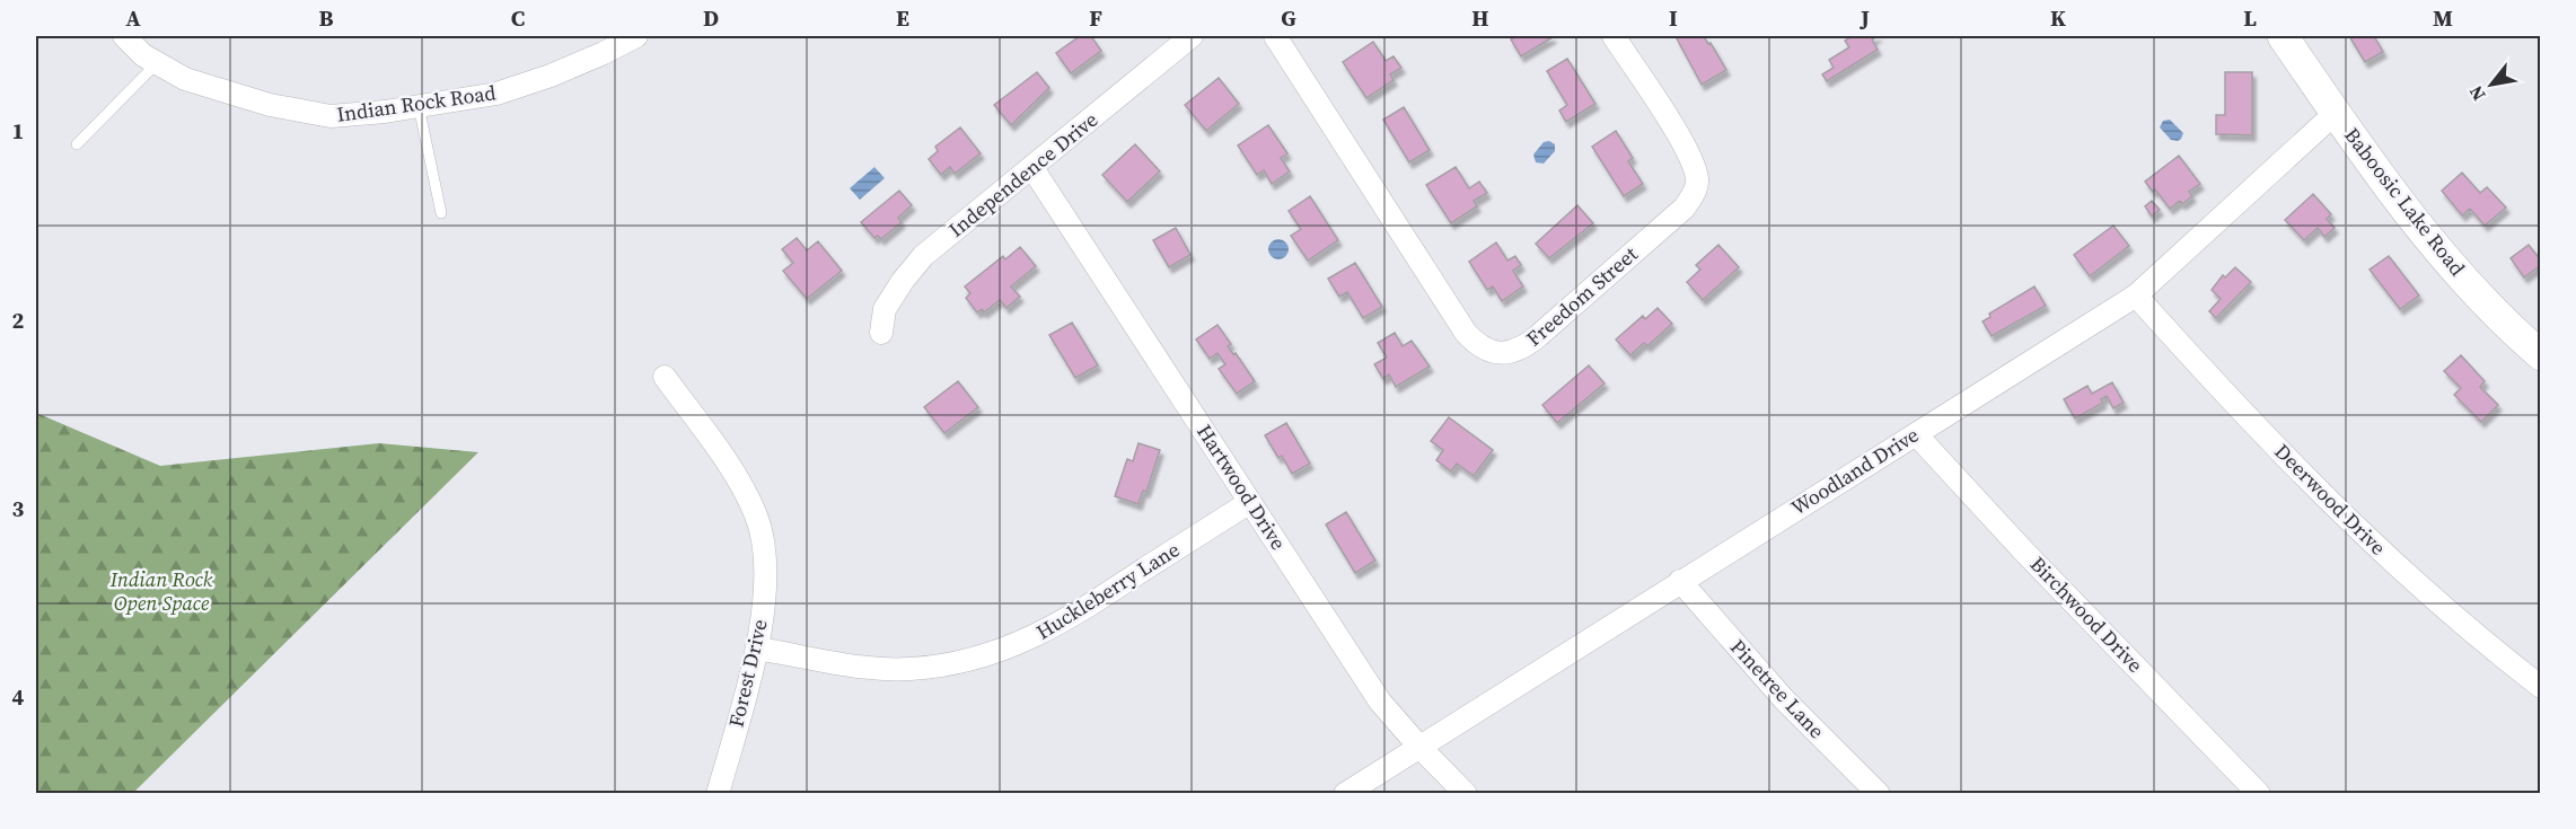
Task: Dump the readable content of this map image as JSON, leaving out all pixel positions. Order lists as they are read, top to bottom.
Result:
{
  "streets": {
    "street": [
      "Indian Rock Road",
      "Independence Drive",
      "Baboosic Lake Road",
      "Freedom Street",
      "Woodland Drive",
      "Hartwood Drive",
      "Deerwood Drive",
      "Huckleberry Lane",
      "Birchwood Drive",
      "Forest Drive",
      "Pinetree Lane"
    ]
  },
  "crossings": [
    ["Independence Drive", "Hartwood Drive"],
    ["Baboosic Lake Road", "Woodland Drive"],
    ["Woodland Drive", "Hartwood Drive"],
    ["Woodland Drive", "Deerwood Drive"],
    ["Woodland Drive", "Birchwood Drive"],
    ["Woodland Drive", "Pinetree Lane"],
    ["Hartwood Drive", "Huckleberry Lane"],
    ["Huckleberry Lane", "Forest Drive"]
  ],
  "parks": ["Indian Rock Open Space"],
  "north": "bottom left",
  "grid": {
    "columns": [
      "A",
      "B",
      "C",
      "D",
      "E",
      "F",
      "G",
      "H",
      "I",
      "J",
      "K",
      "L",
      "M"
    ],
    "rows": [
      "1",
      "2",
      "3",
      "4"
    ]
  }
}
